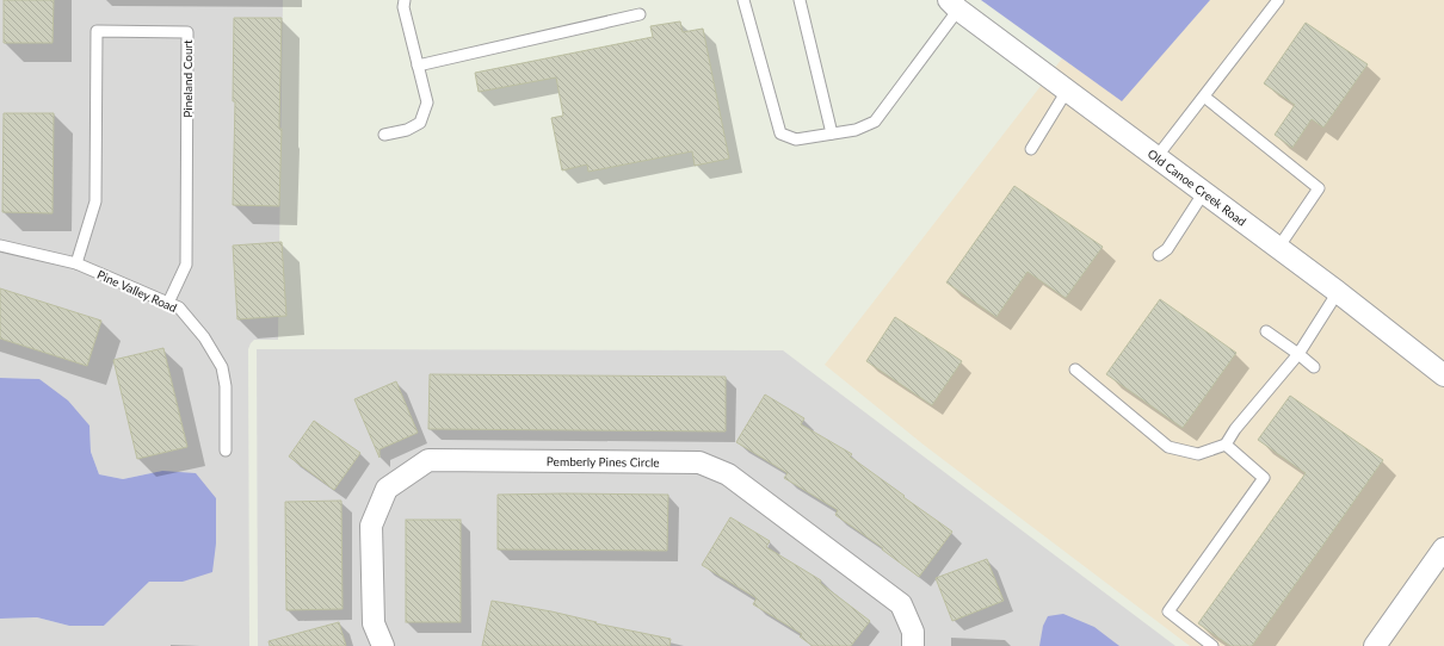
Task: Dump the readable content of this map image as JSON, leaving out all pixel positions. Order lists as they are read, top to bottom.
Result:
{
  "streets": {
    "street": ["Old Canoe Creek Road", "Pemberly Pines Circle"],
    "lane": ["Pineland Court", "Pine Valley Road"]
  },
  "crossings": [
    ["Pineland Court", "Pine Valley Road"]
  ]
}
